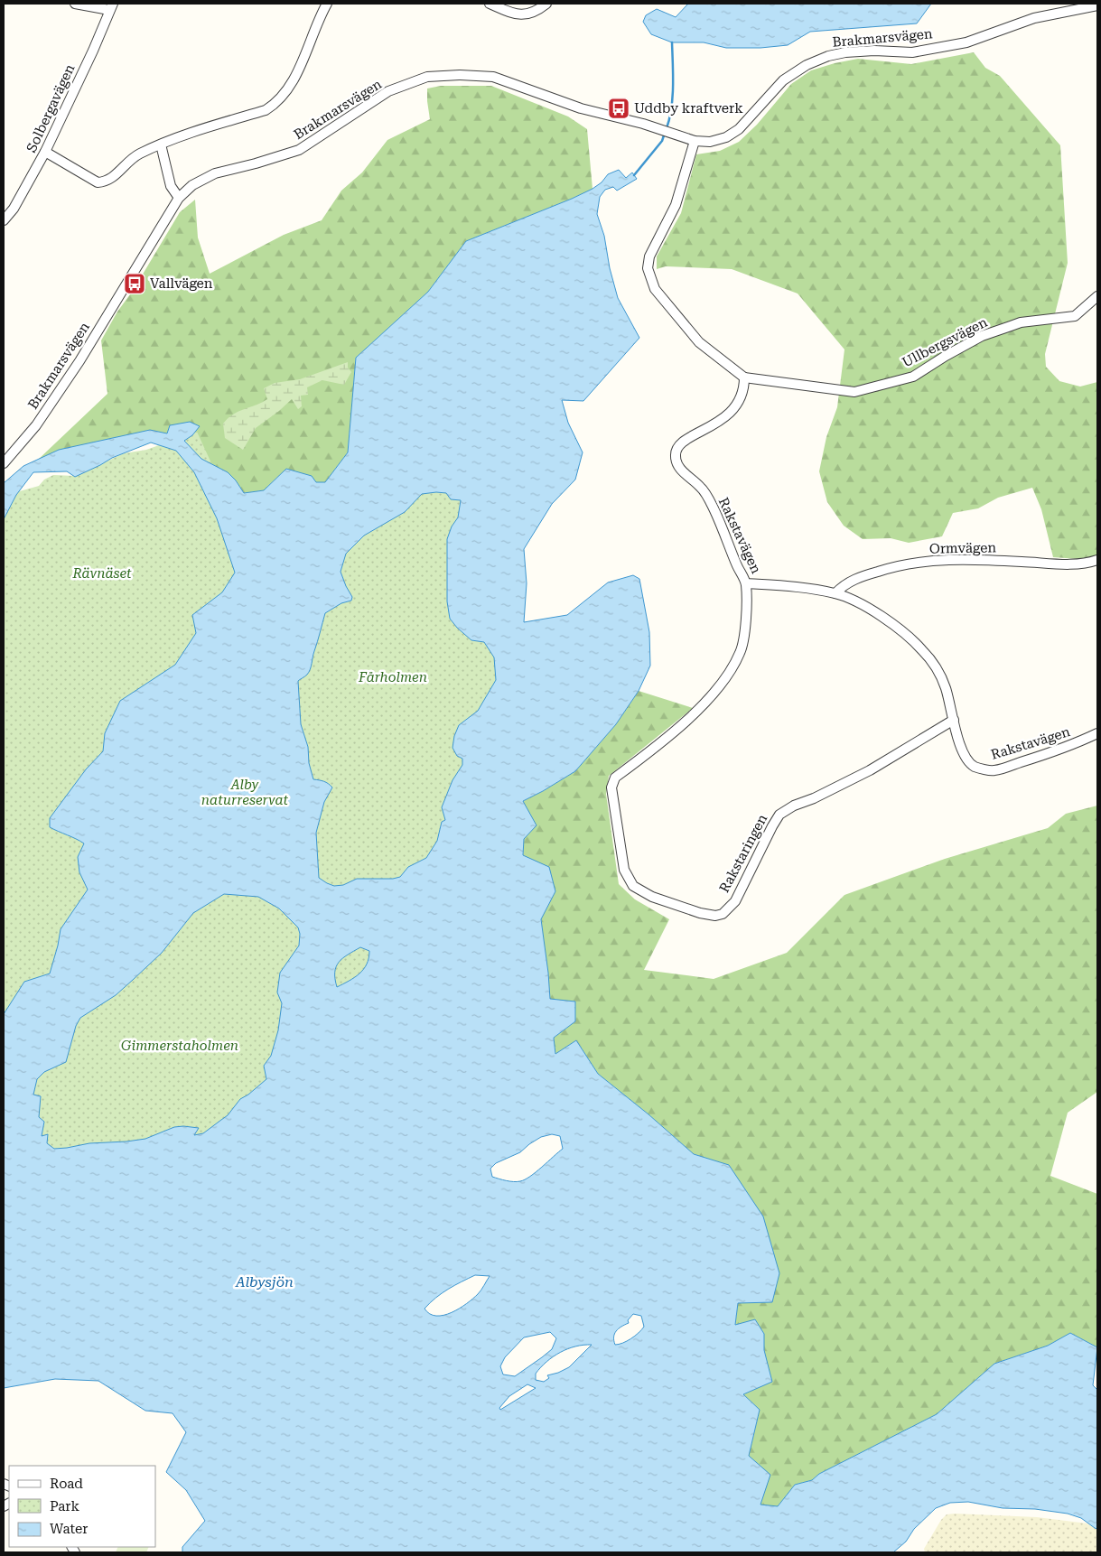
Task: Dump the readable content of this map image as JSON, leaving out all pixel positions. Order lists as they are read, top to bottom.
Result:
{
  "streets": {
    "street": [
      "Brakmarsvägen",
      "Solbergavägen",
      "Ullbergsvägen",
      "Rakstavägen",
      "Ormvägen",
      "Rakstaringen"
    ]
  },
  "crossings": [
    ["Ullbergsvägen", "Rakstavägen"],
    ["Rakstavägen", "Ormvägen"],
    ["Rakstavägen", "Rakstaringen"]
  ],
  "water": ["Albysjön"],
  "parks": [
    "Rävnäset",
    "Fårholmen",
    "Alby naturreservat",
    "Gimmerstaholmen"
  ],
  "places": {
    "bus stop": ["Uddby kraftverk", "Vallvägen"]
  },
  "legend": ["Road", "Park", "Water"]
}
